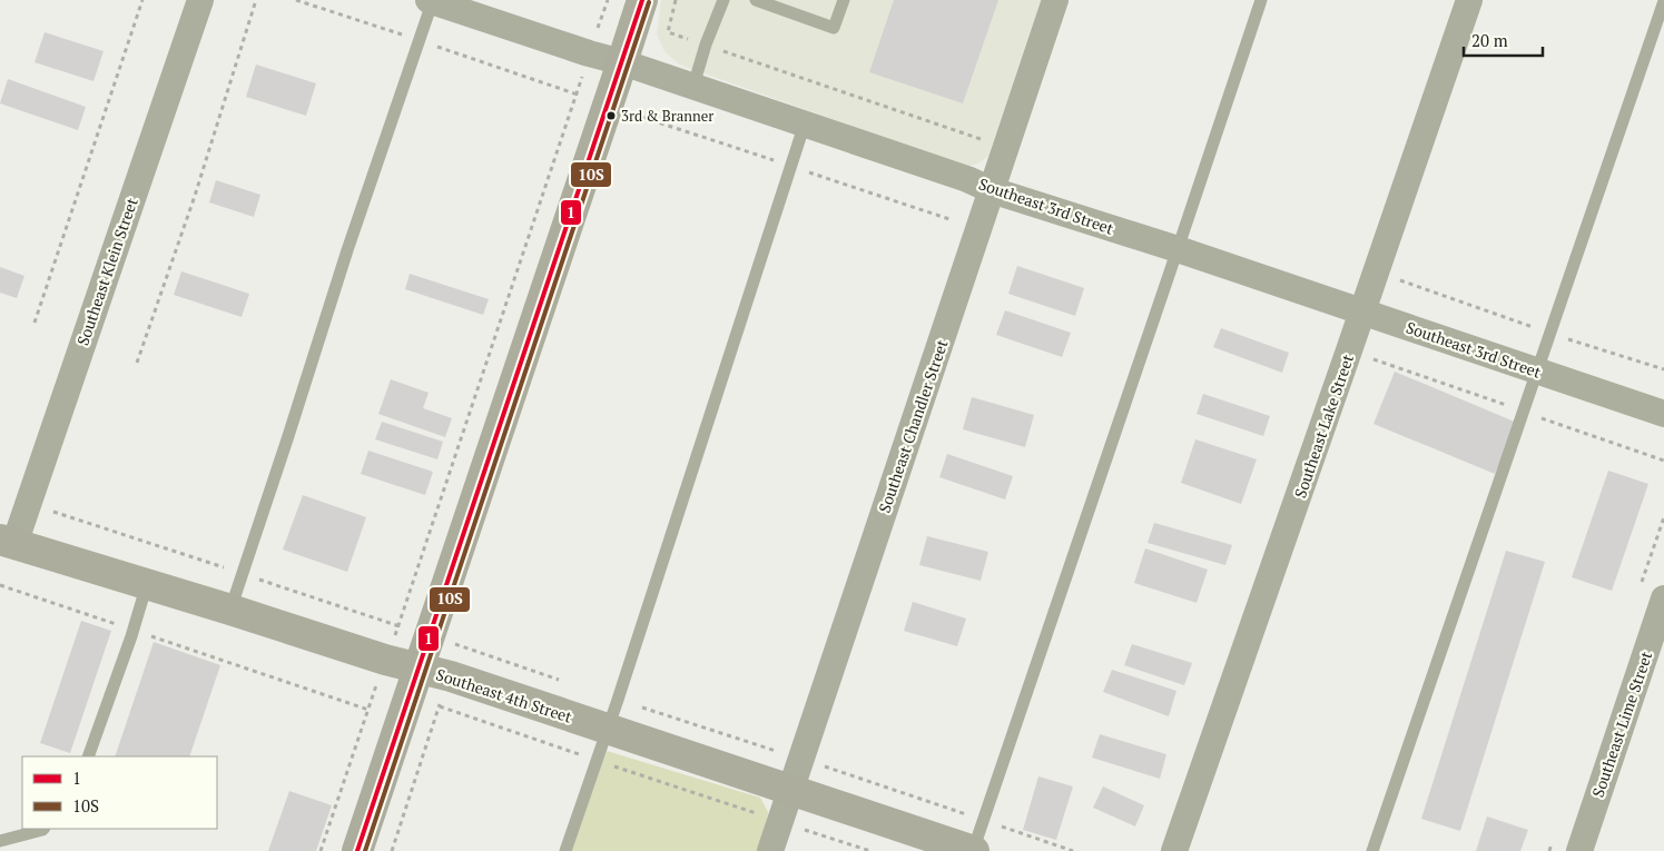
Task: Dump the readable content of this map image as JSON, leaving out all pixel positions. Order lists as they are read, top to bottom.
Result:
{
  "streets": {
    "street": [
      "Southeast 3rd Street",
      "Southeast Klein Street",
      "Southeast Chandler Street",
      "Southeast Lake Street",
      "Southeast 4th Street",
      "Southeast Lime Street"
    ]
  },
  "crossings": [
    ["Southeast 3rd Street", "Southeast Chandler Street"],
    ["Southeast 3rd Street", "Southeast Lake Street"],
    ["Southeast Klein Street", "Southeast 4th Street"],
    ["Southeast Chandler Street", "Southeast 4th Street"]
  ],
  "places": ["3rd & Branner"],
  "lines": ["transit line 1", "transit line 10S"],
  "legend": ["1", "10S"],
  "scale_bar": "20 m"
}
